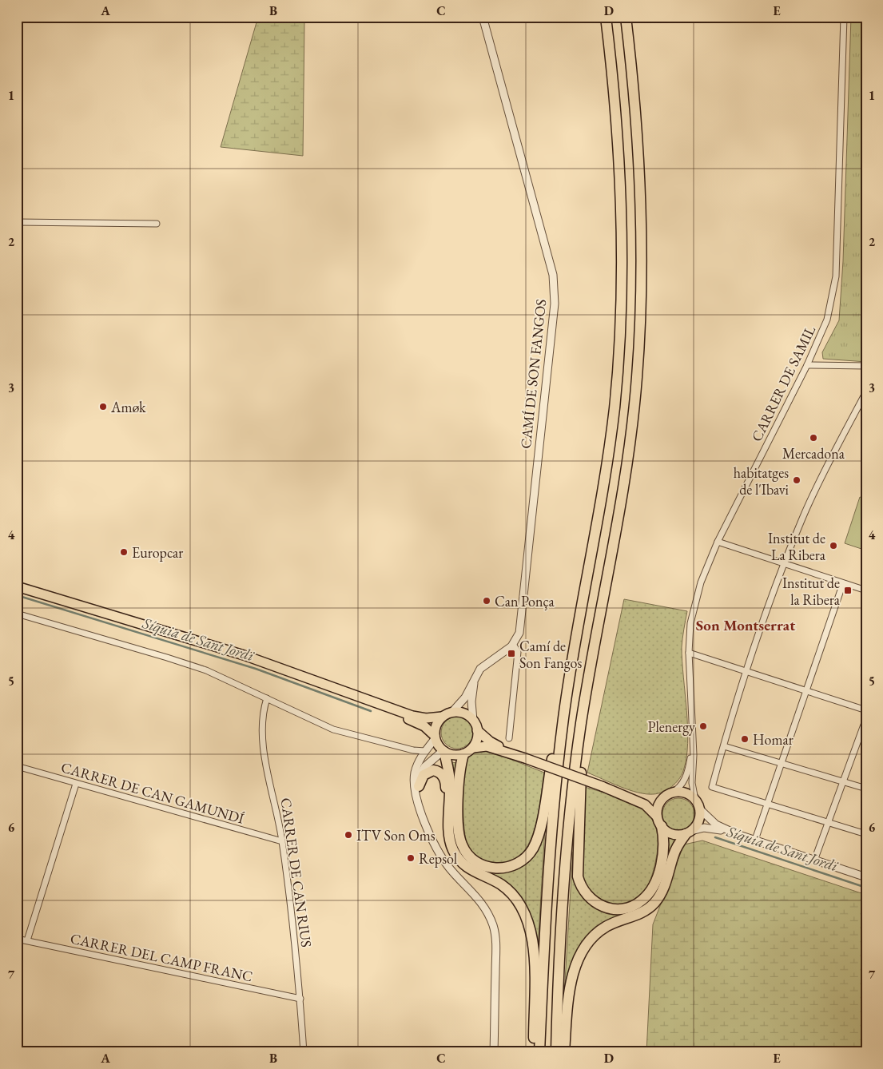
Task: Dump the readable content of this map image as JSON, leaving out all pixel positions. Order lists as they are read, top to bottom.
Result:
{
  "streets": {
    "street": [
      "CAMÍ DE SON FANGOS",
      "CARRER DE SAMIL",
      "CARRER DE CAN GAMUNDÍ",
      "CARRER DE CAN RIUS",
      "CARRER DEL CAMP FRANC"
    ]
  },
  "crossings": [
    ["CARRER DE CAN GAMUNDÍ", "CARRER DE CAN RIUS"],
    ["CARRER DE CAN RIUS", "CARRER DEL CAMP FRANC"]
  ],
  "districts": ["Son Montserrat"],
  "water": ["Síquia de Sant Jordi"],
  "places": {
    "other": [
      "Amøk",
      "Mercadona",
      "habitatges de l'Ibavi",
      "Institut de La Ribera",
      "Europcar",
      "Can Ponça",
      "Plenergy",
      "Homar",
      "ITV Son Oms",
      "Repsol"
    ],
    "transit": ["Institut de la Ribera", "Camí de Son Fangos"]
  },
  "grid": {
    "columns": [
      "A",
      "B",
      "C",
      "D",
      "E"
    ],
    "rows": [
      "1",
      "2",
      "3",
      "4",
      "5",
      "6",
      "7"
    ]
  }
}
